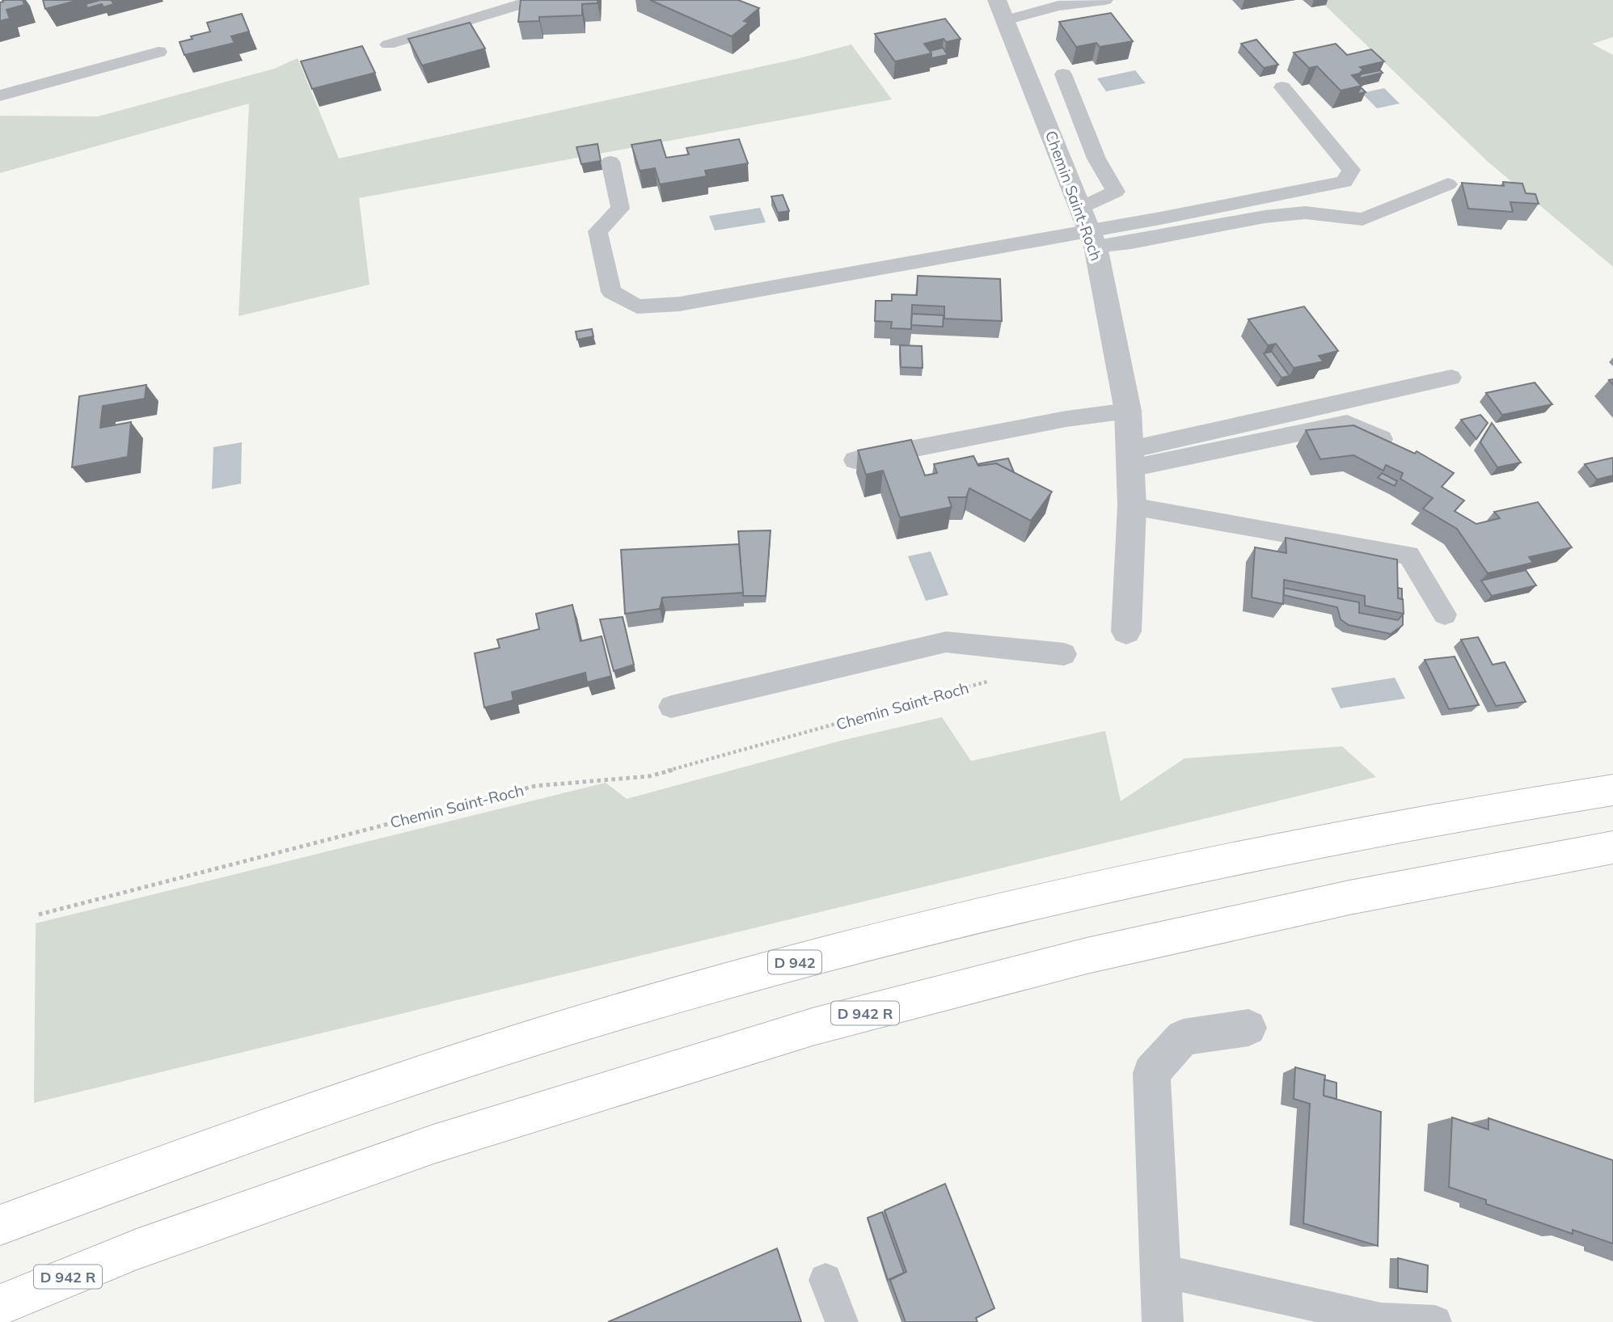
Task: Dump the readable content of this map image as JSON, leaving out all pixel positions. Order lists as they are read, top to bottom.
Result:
{
  "streets": {
    "main road": ["D 942", "D 942 R"],
    "street": ["Chemin Saint-Roch"]
  }
}
